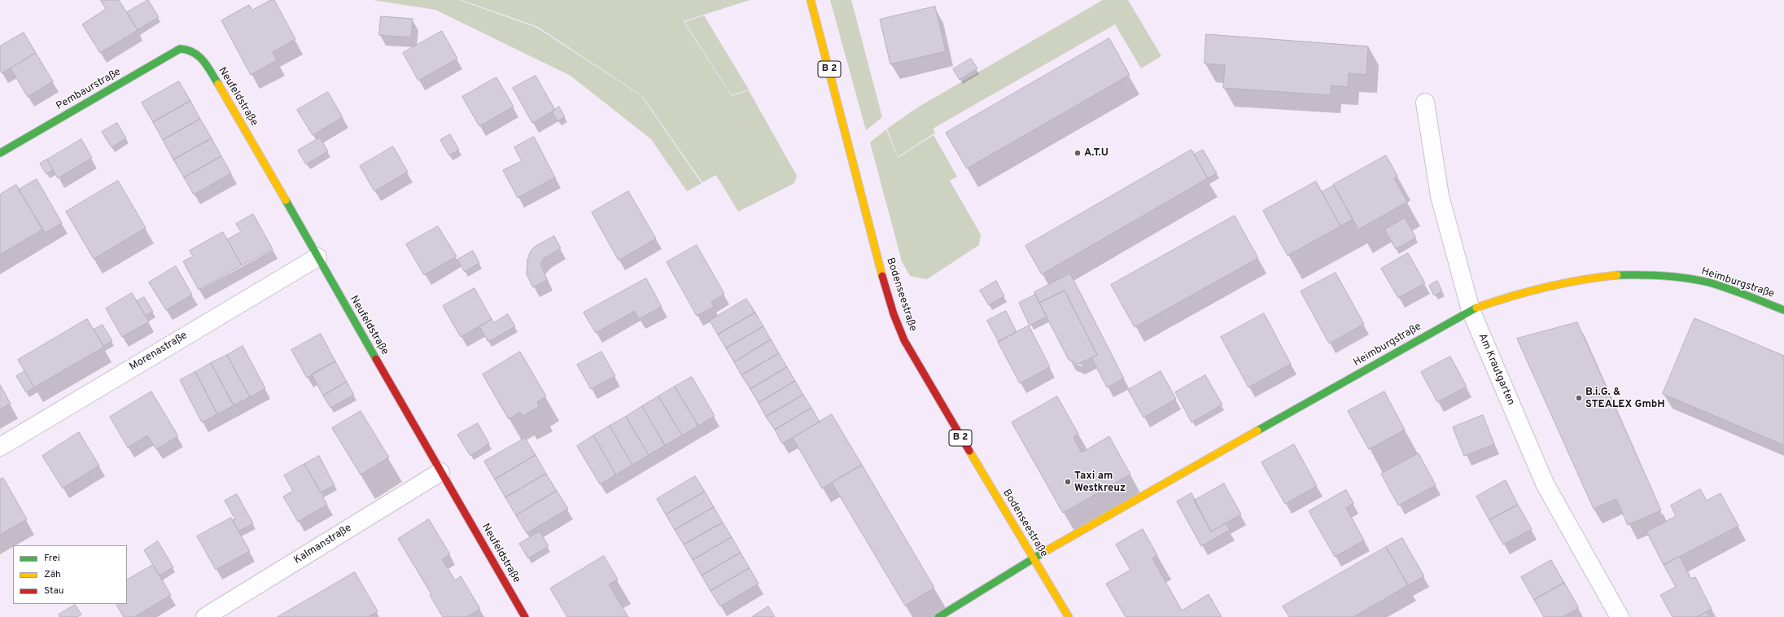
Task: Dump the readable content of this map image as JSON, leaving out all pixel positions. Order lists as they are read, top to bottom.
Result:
{
  "streets": {
    "street": [
      "B 2",
      "Pembaurstraße",
      "Neufeldstraße",
      "Heimburgstraße",
      "Bodenseestraße",
      "Morenastraße",
      "Am Krautgarten",
      "Kalmanstraße"
    ]
  },
  "crossings": [
    ["Pembaurstraße", "Neufeldstraße"],
    ["Neufeldstraße", "Morenastraße"],
    ["Neufeldstraße", "Kalmanstraße"],
    ["Heimburgstraße", "Bodenseestraße"],
    ["Heimburgstraße", "Am Krautgarten"]
  ],
  "places": ["A.T.U", "B.i.G. & STEALEX GmbH", "Taxi am Westkreuz"],
  "legend": ["Frei", "Zäh", "Stau"]
}
